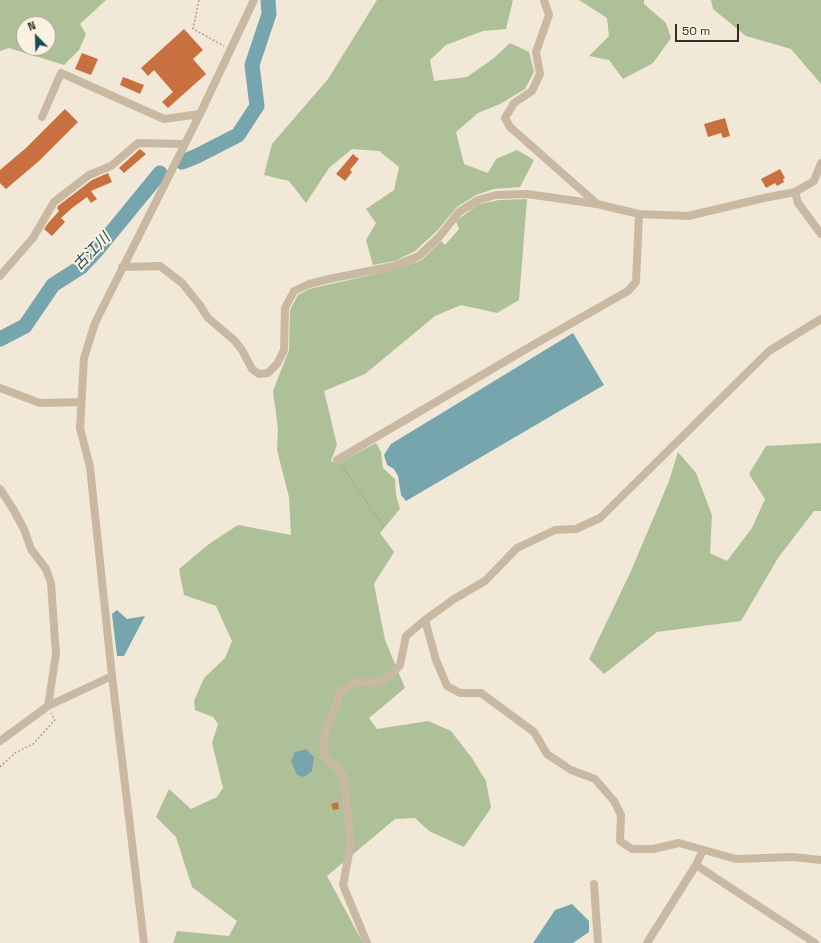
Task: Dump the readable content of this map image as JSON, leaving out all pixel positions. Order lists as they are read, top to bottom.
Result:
{
  "water": ["古江川"],
  "scale_bar": "50 m",
  "north": "top left"
}
